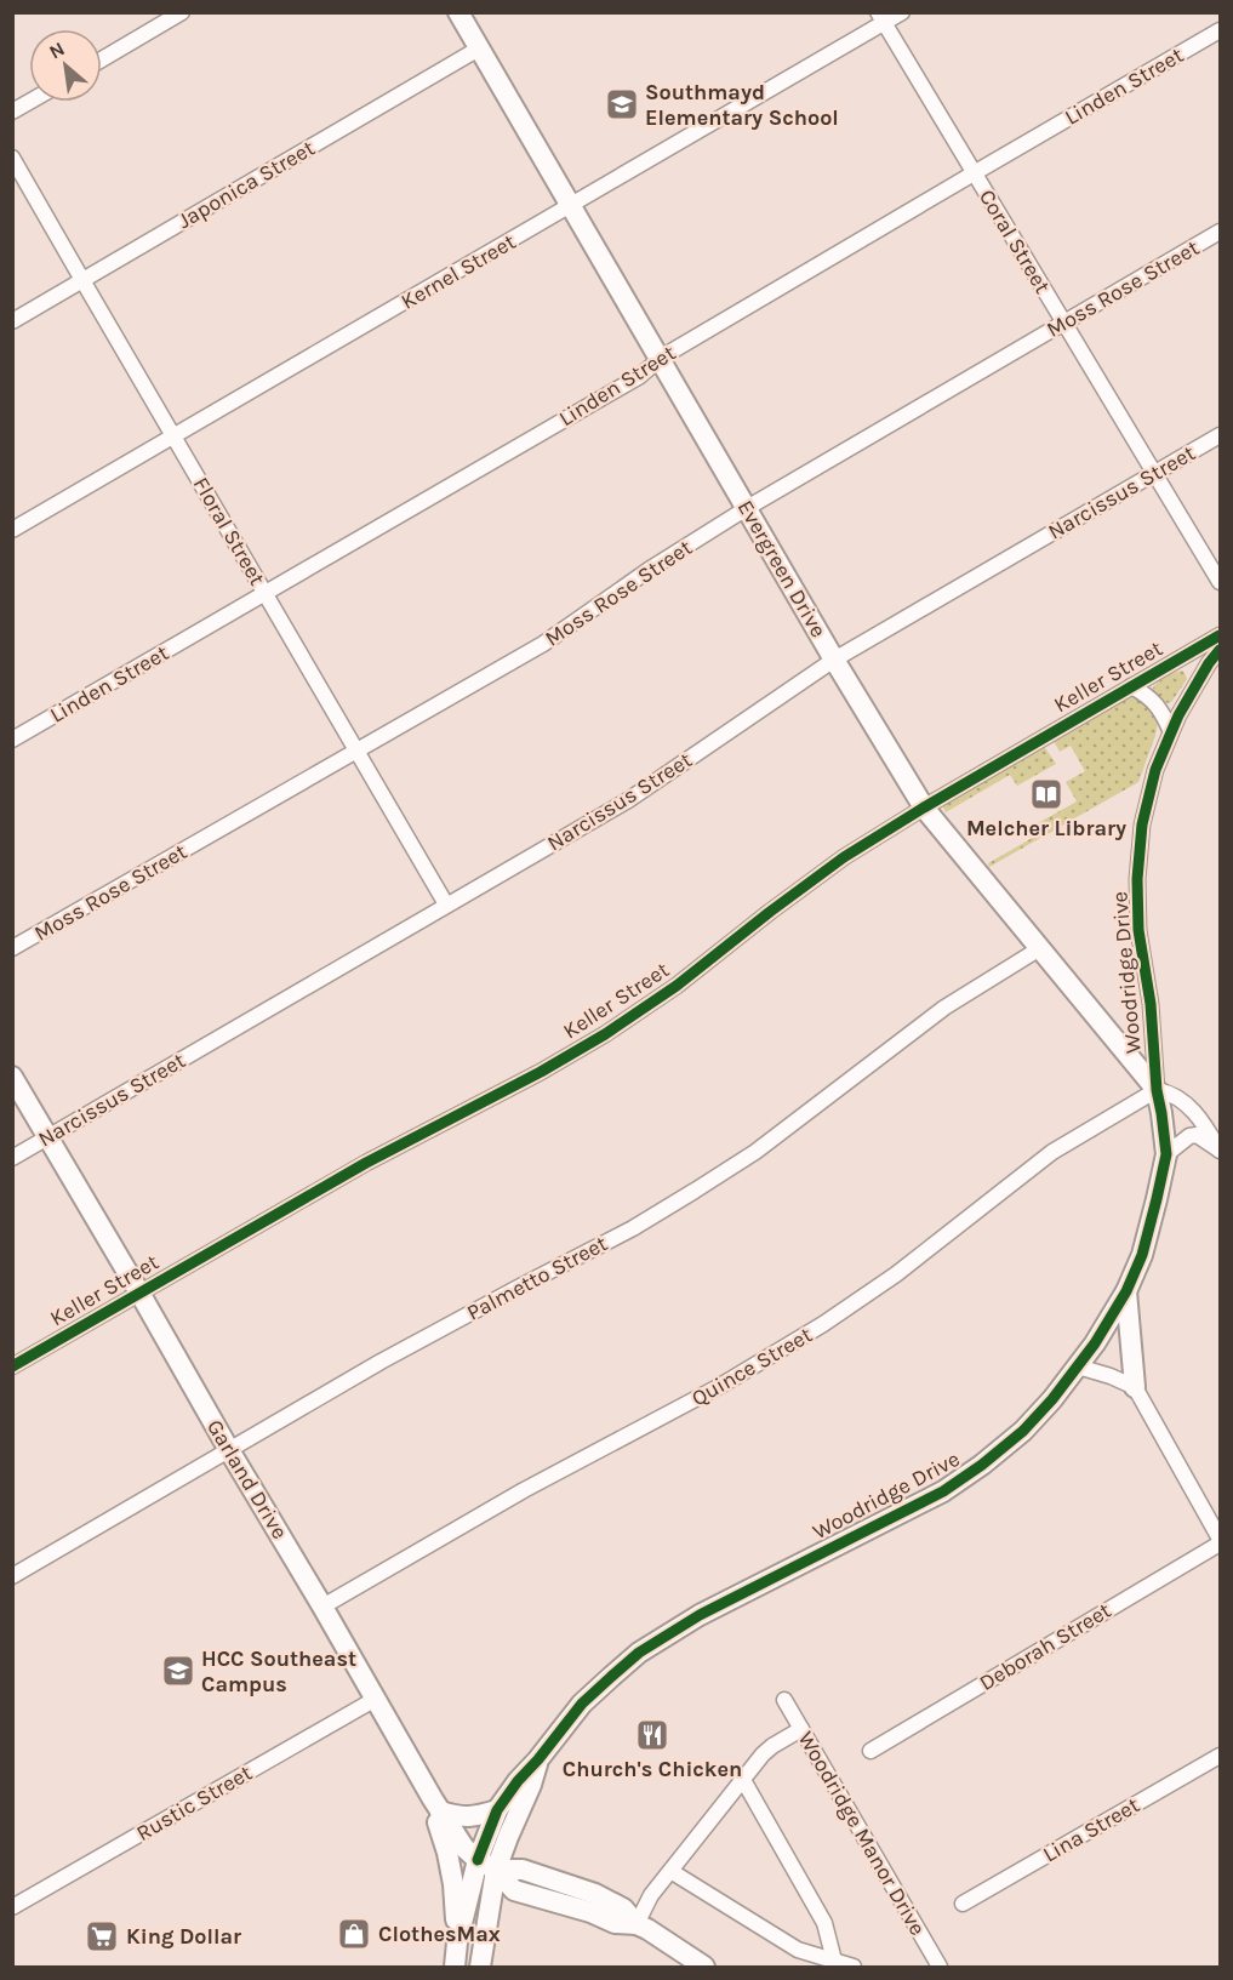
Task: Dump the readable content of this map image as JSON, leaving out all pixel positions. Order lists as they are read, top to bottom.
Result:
{
  "streets": {
    "street": [
      "Linden Street",
      "Japonica Street",
      "Coral Street",
      "Kernel Street",
      "Moss Rose Street",
      "Narcissus Street",
      "Floral Street",
      "Evergreen Drive",
      "Keller Street",
      "Woodridge Drive",
      "Palmetto Street",
      "Quince Street",
      "Garland Drive",
      "Deborah Street",
      "Rustic Street",
      "Lina Street",
      "Woodridge Manor Drive"
    ]
  },
  "crossings": [
    ["Linden Street", "Coral Street"],
    ["Linden Street", "Floral Street"],
    ["Linden Street", "Evergreen Drive"],
    ["Japonica Street", "Floral Street"],
    ["Japonica Street", "Evergreen Drive"],
    ["Coral Street", "Kernel Street"],
    ["Coral Street", "Moss Rose Street"],
    ["Coral Street", "Narcissus Street"],
    ["Kernel Street", "Floral Street"],
    ["Kernel Street", "Evergreen Drive"],
    ["Moss Rose Street", "Floral Street"],
    ["Moss Rose Street", "Evergreen Drive"],
    ["Narcissus Street", "Floral Street"],
    ["Narcissus Street", "Evergreen Drive"],
    ["Narcissus Street", "Garland Drive"],
    ["Evergreen Drive", "Keller Street"],
    ["Evergreen Drive", "Woodridge Drive"],
    ["Evergreen Drive", "Palmetto Street"],
    ["Evergreen Drive", "Quince Street"],
    ["Keller Street", "Garland Drive"],
    ["Woodridge Drive", "Quince Street"],
    ["Woodridge Drive", "Garland Drive"],
    ["Palmetto Street", "Garland Drive"],
    ["Quince Street", "Garland Drive"],
    ["Garland Drive", "Rustic Street"]
  ],
  "places": {
    "school or university": ["Southmayd Elementary School", "HCC Southeast Campus"],
    "library": ["Melcher Library"],
    "restaurant": ["Church's Chicken"],
    "shop": ["ClothesMax"],
    "supermarket": ["King Dollar"]
  },
  "north": "top left"
}
